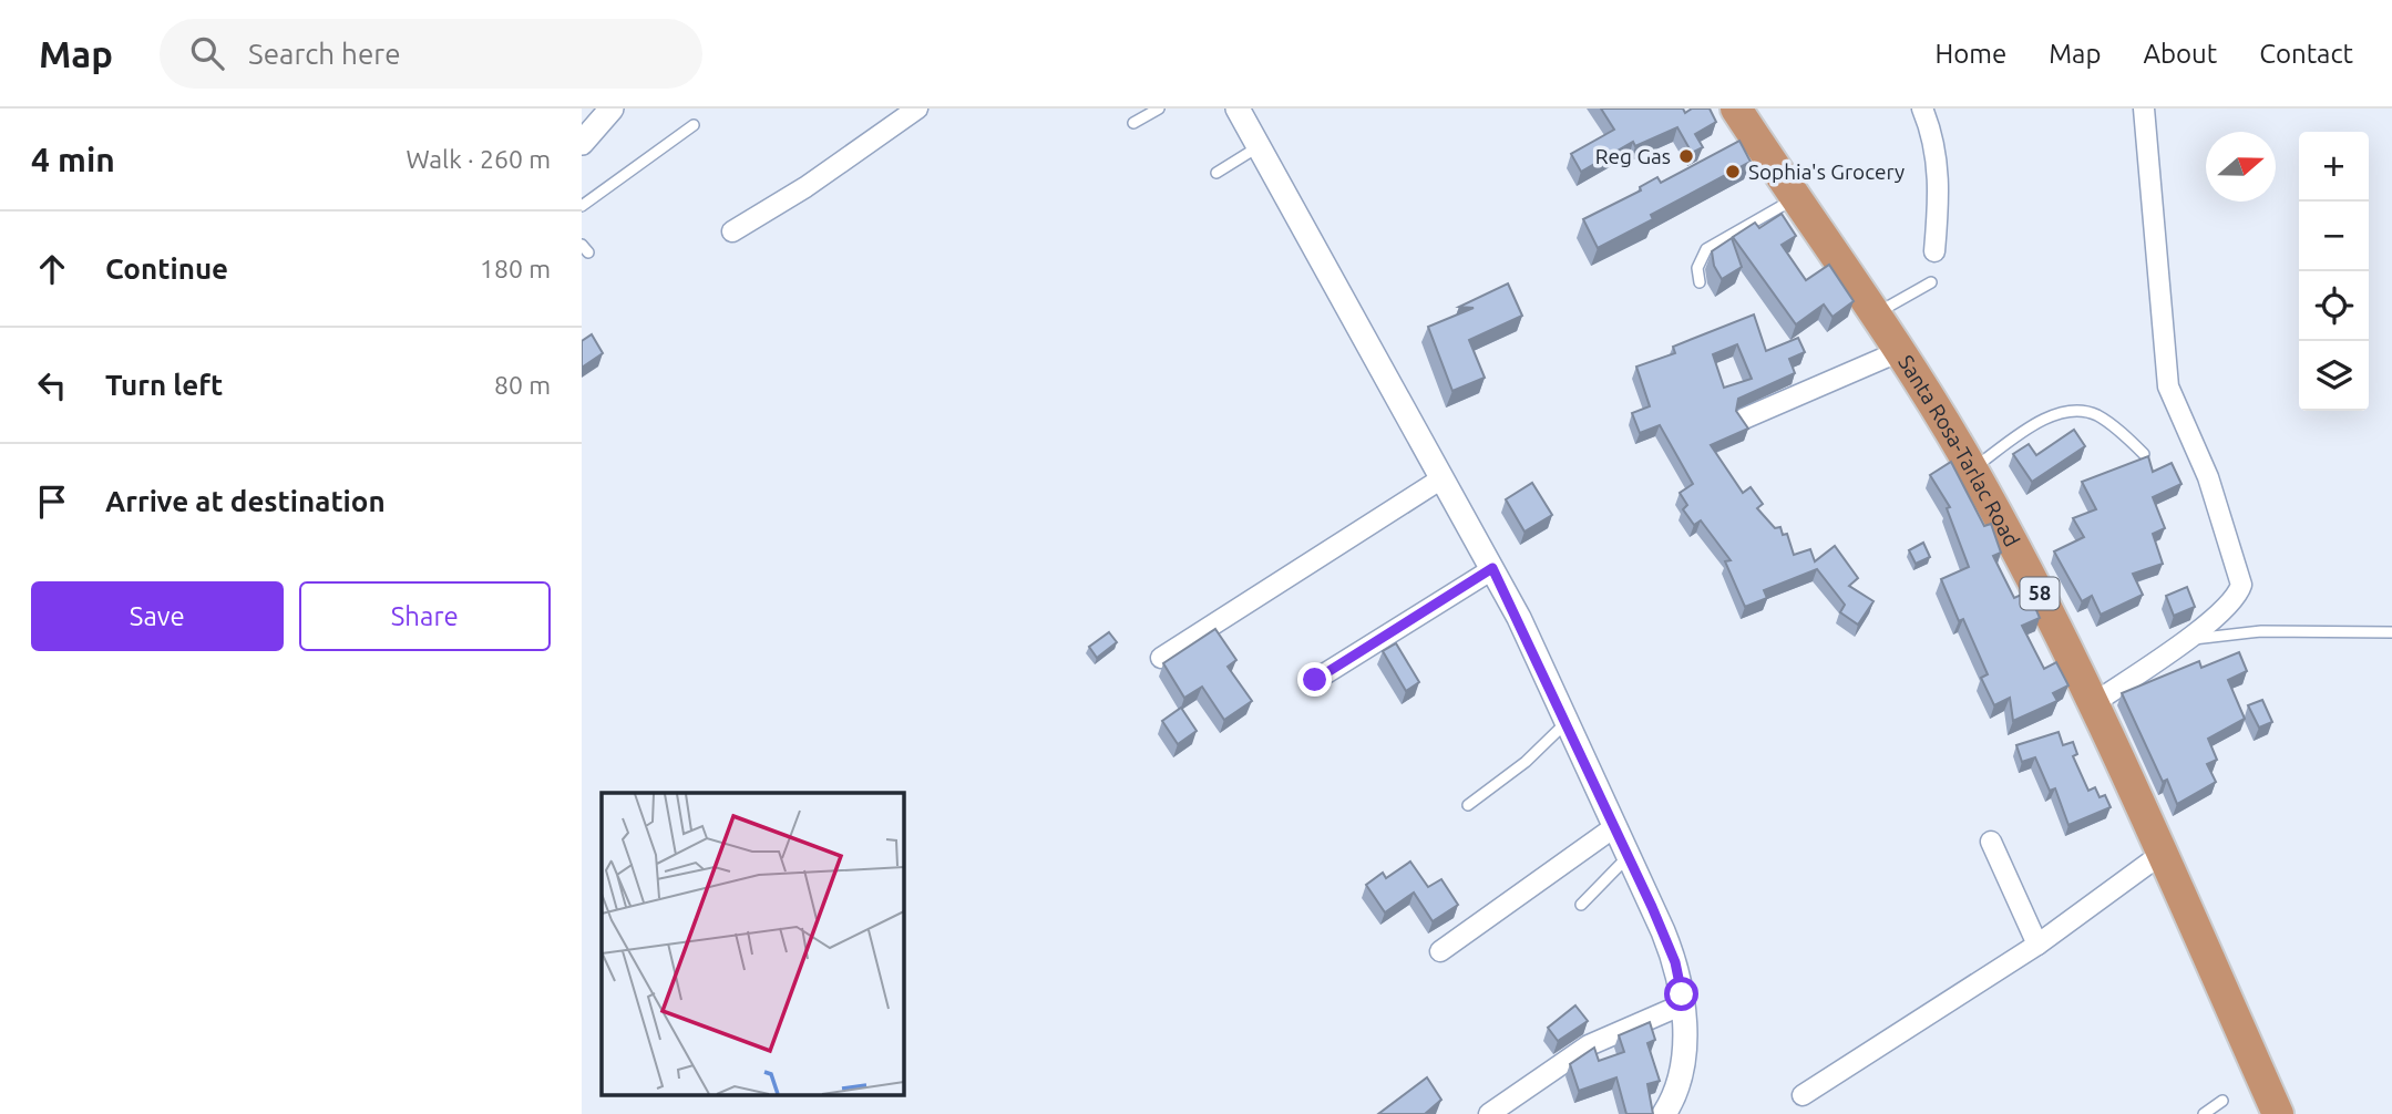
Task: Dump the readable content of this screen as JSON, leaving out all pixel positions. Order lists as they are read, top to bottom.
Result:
{
  "streets": {
    "highway": ["Santa Rosa-Tarlac Road", "58"]
  },
  "places": ["Reg Gas", "Sophia's Grocery"],
  "north": "right",
  "page": {
    "header": "Map",
    "search": "Search here",
    "nav": [
      "Home",
      "Map",
      "About",
      "Contact"
    ],
    "heading": ["4 min", "Walk · 260 m"],
    "map_buttons": ["+", "−"],
    "list": [
      ["Continue", "180 m"],
      ["Turn left", "80 m"],
      "Arrive at destination"
    ],
    "buttons": ["Save", "Share"]
  }
}
